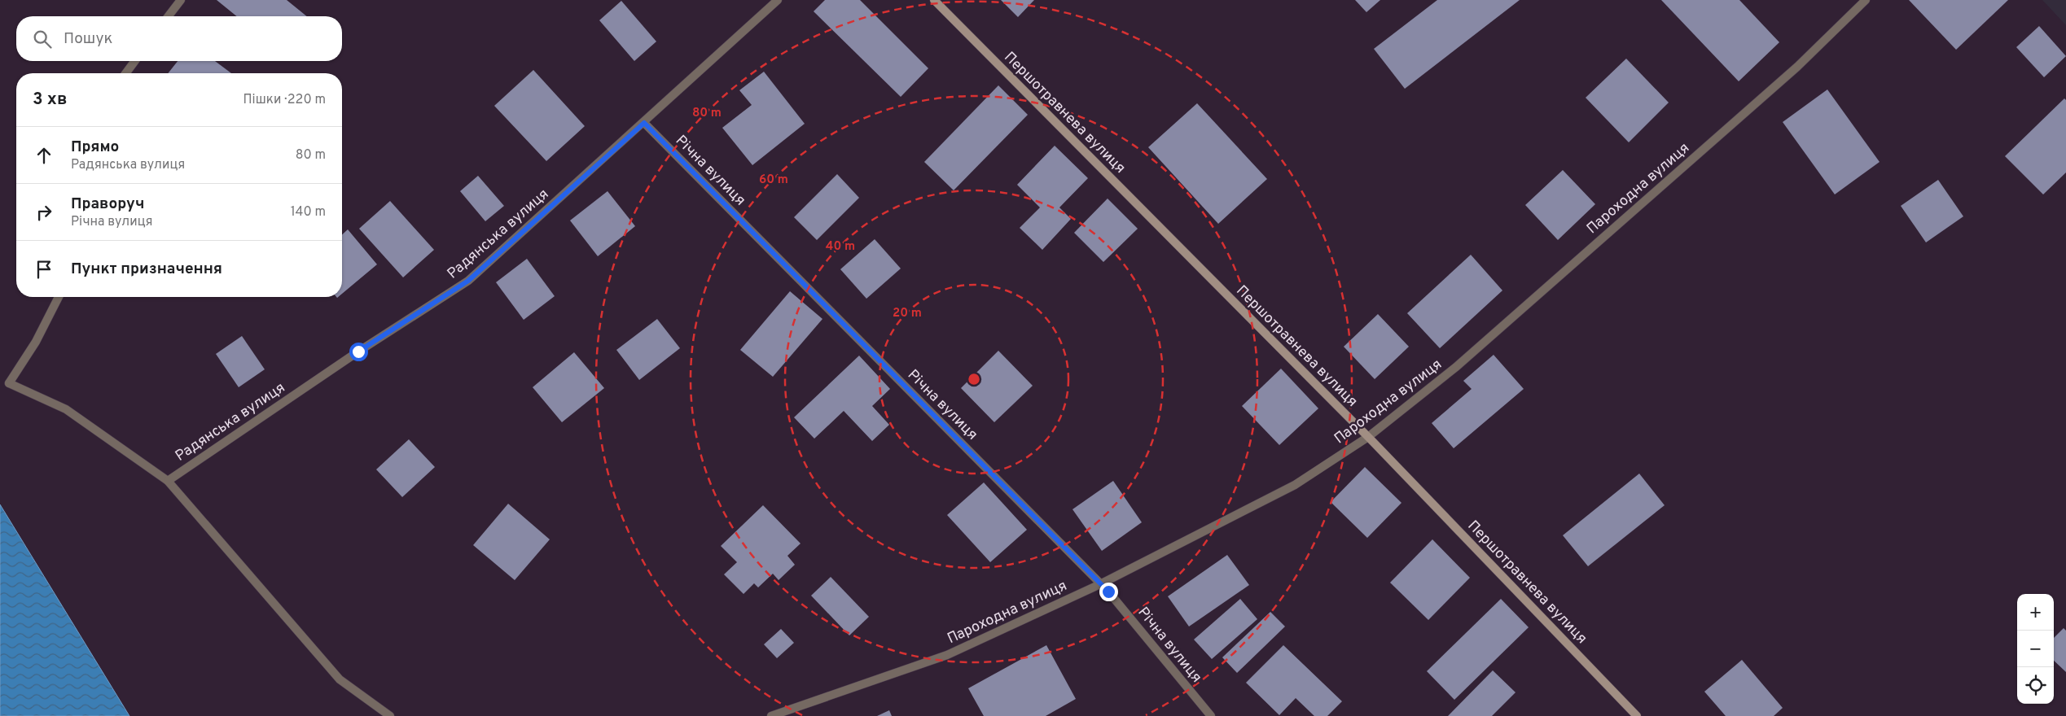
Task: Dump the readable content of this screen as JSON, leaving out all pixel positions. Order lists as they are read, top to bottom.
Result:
{
  "streets": {
    "street": [
      "Першотравнева вулиця",
      "Річна вулиця",
      "Пароходна вулиця",
      "Радянська вулиця"
    ]
  },
  "crossings": [
    ["Першотравнева вулиця", "Пароходна вулиця"],
    ["Річна вулиця", "Пароходна вулиця"],
    ["Річна вулиця", "Радянська вулиця"]
  ],
  "page": {
    "search": "Пошук",
    "heading": ["3 хв", "Пішки · 220 m"],
    "list": [
      ["Прямо", "Радянська вулиця", "80 m"],
      ["Праворуч", "Річна вулиця", "140 m"],
      "Пункт призначення"
    ],
    "map_buttons": ["+", "−"]
  },
  "rings": [
    "80 m",
    "60 m",
    "40 m",
    "20 m"
  ]
}
